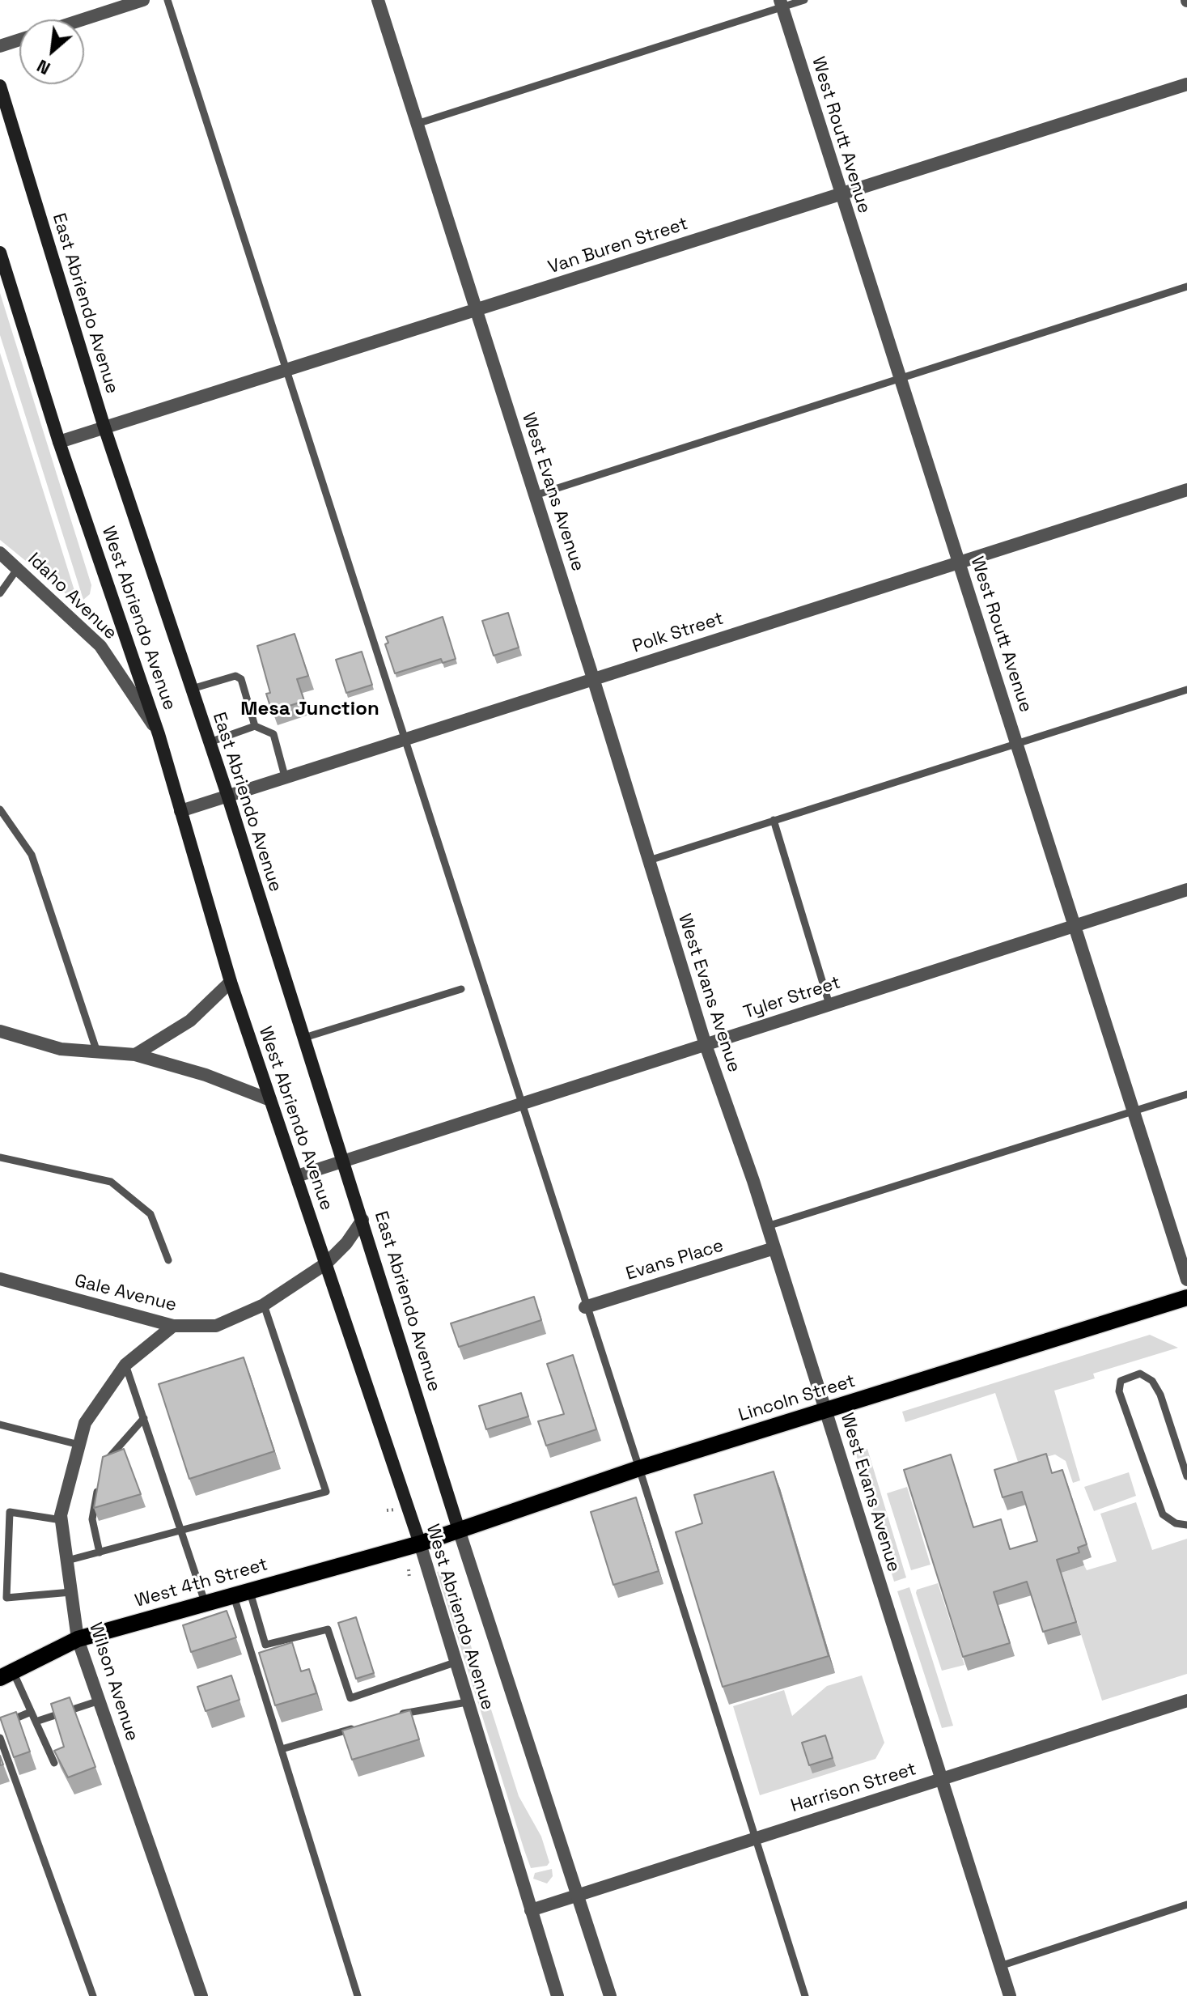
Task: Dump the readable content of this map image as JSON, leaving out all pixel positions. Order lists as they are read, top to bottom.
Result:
{
  "streets": {
    "main road": [
      "East Abriendo Avenue",
      "West Abriendo Avenue",
      "Lincoln Street",
      "West 4th Street"
    ],
    "street": [
      "West Routt Avenue",
      "Van Buren Street",
      "West Evans Avenue",
      "Idaho Avenue",
      "Polk Street",
      "Tyler Street",
      "Evans Place",
      "Gale Avenue",
      "Wilson Avenue",
      "Harrison Street"
    ]
  },
  "crossings": [
    ["West Routt Avenue", "Van Buren Street"],
    ["West Routt Avenue", "Polk Street"],
    ["West Routt Avenue", "Tyler Street"],
    ["Van Buren Street", "East Abriendo Avenue"],
    ["Van Buren Street", "West Evans Avenue"],
    ["Van Buren Street", "West Abriendo Avenue"],
    ["East Abriendo Avenue", "West Abriendo Avenue"],
    ["East Abriendo Avenue", "Polk Street"],
    ["East Abriendo Avenue", "Tyler Street"],
    ["East Abriendo Avenue", "Gale Avenue"],
    ["East Abriendo Avenue", "Lincoln Street"],
    ["West Evans Avenue", "Polk Street"],
    ["West Evans Avenue", "Tyler Street"],
    ["West Evans Avenue", "Evans Place"],
    ["West Evans Avenue", "Lincoln Street"],
    ["West Evans Avenue", "Harrison Street"],
    ["Idaho Avenue", "West Abriendo Avenue"],
    ["West Abriendo Avenue", "Polk Street"],
    ["West Abriendo Avenue", "Tyler Street"],
    ["West Abriendo Avenue", "Gale Avenue"],
    ["West Abriendo Avenue", "Lincoln Street"],
    ["West Abriendo Avenue", "West 4th Street"],
    ["West Abriendo Avenue", "Harrison Street"],
    ["Gale Avenue", "Wilson Avenue"],
    ["Lincoln Street", "West 4th Street"],
    ["West 4th Street", "Wilson Avenue"]
  ],
  "districts": ["Mesa Junction"],
  "north": "bottom left"
}
